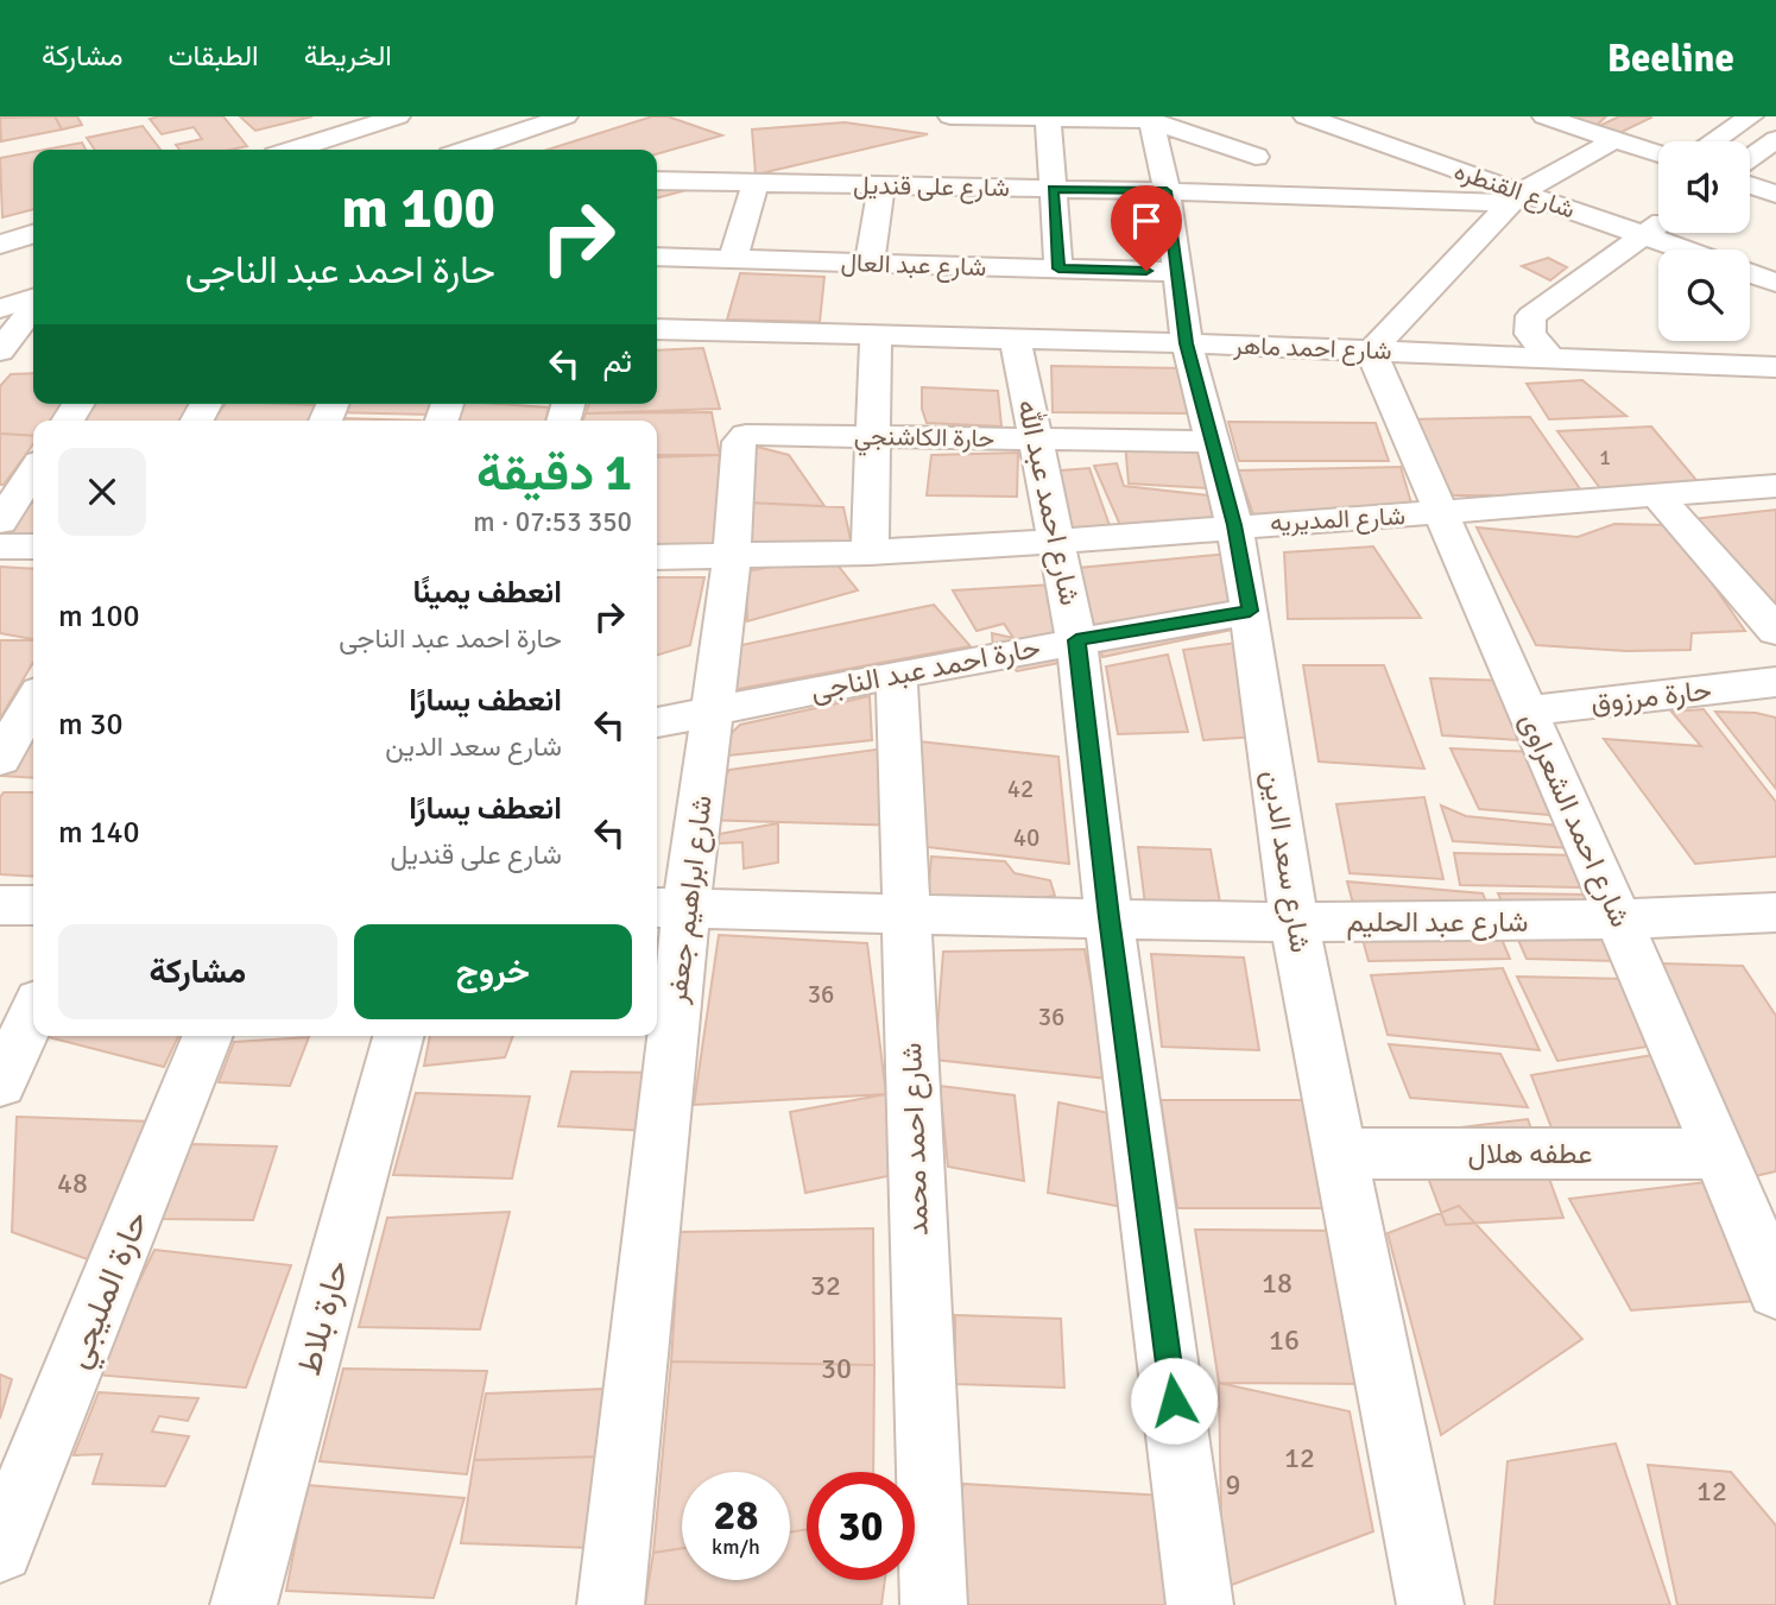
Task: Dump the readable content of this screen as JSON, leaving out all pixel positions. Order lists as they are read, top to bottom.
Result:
{
  "streets": {
    "street": [
      "شارع على قنديل",
      "شارع القنطره",
      "شارع عبد العال",
      "شارع احمد ماهر",
      "حارة الكاشنجي",
      "شارع احمد عبد الله",
      "شارع المديريه",
      "حارة احمد عبد الناجى",
      "حارة مرزوق",
      "شارع احمد الشعراوى",
      "شارع سعد الدين",
      "شارع ابراهيم جعفر",
      "شارع عبد الحليم",
      "شارع احمد محمد",
      "عطفه هلال",
      "حارة المليجي",
      "حارة بلاط"
    ]
  },
  "crossings": [
    ["شارع على قنديل", "شارع القنطره"],
    ["شارع على قنديل", "شارع سعد الدين"],
    ["شارع عبد العال", "شارع سعد الدين"],
    ["شارع احمد ماهر", "شارع احمد عبد الله"],
    ["شارع احمد ماهر", "شارع احمد الشعراوى"],
    ["شارع احمد ماهر", "شارع سعد الدين"],
    ["حارة الكاشنجي", "شارع احمد عبد الله"],
    ["حارة الكاشنجي", "شارع سعد الدين"],
    ["حارة الكاشنجي", "شارع ابراهيم جعفر"],
    ["شارع احمد عبد الله", "شارع المديريه"],
    ["شارع احمد عبد الله", "حارة احمد عبد الناجى"],
    ["شارع احمد عبد الله", "شارع عبد الحليم"],
    ["شارع المديريه", "شارع احمد الشعراوى"],
    ["شارع المديريه", "شارع سعد الدين"],
    ["شارع المديريه", "شارع ابراهيم جعفر"],
    ["حارة احمد عبد الناجى", "شارع سعد الدين"],
    ["حارة احمد عبد الناجى", "شارع ابراهيم جعفر"],
    ["حارة احمد عبد الناجى", "شارع احمد محمد"],
    ["حارة مرزوق", "شارع احمد الشعراوى"],
    ["شارع احمد الشعراوى", "شارع عبد الحليم"],
    ["شارع احمد الشعراوى", "عطفه هلال"],
    ["شارع سعد الدين", "شارع عبد الحليم"],
    ["شارع سعد الدين", "عطفه هلال"],
    ["شارع ابراهيم جعفر", "شارع عبد الحليم"],
    ["شارع عبد الحليم", "شارع احمد محمد"]
  ],
  "house_numbers": [
    "1",
    "42",
    "40",
    "36",
    "36",
    "48",
    "18",
    "32",
    "16",
    "30",
    "12",
    "9",
    "12"
  ],
  "page": {
    "header": "Beeline",
    "nav": ["الخريطة", "الطبقات", "مشاركة"],
    "turn": ["100 m", "حارة احمد عبد الناجى"],
    "then": "ثم",
    "heading": ["1 دقيقة", "350 m · 07:53"],
    "list": [
      {
        "name": "انعطف يمينًا",
        "note": "حارة احمد عبد الناجى",
        "value": "100 m"
      },
      {
        "name": "انعطف يسارًا",
        "note": "شارع سعد الدين",
        "value": "30 m"
      },
      {
        "name": "انعطف يسارًا",
        "note": "شارع على قنديل",
        "value": "140 m"
      }
    ],
    "buttons": ["خروج", "مشاركة"],
    "speed": "28 km/h",
    "limit": "30"
  }
}
